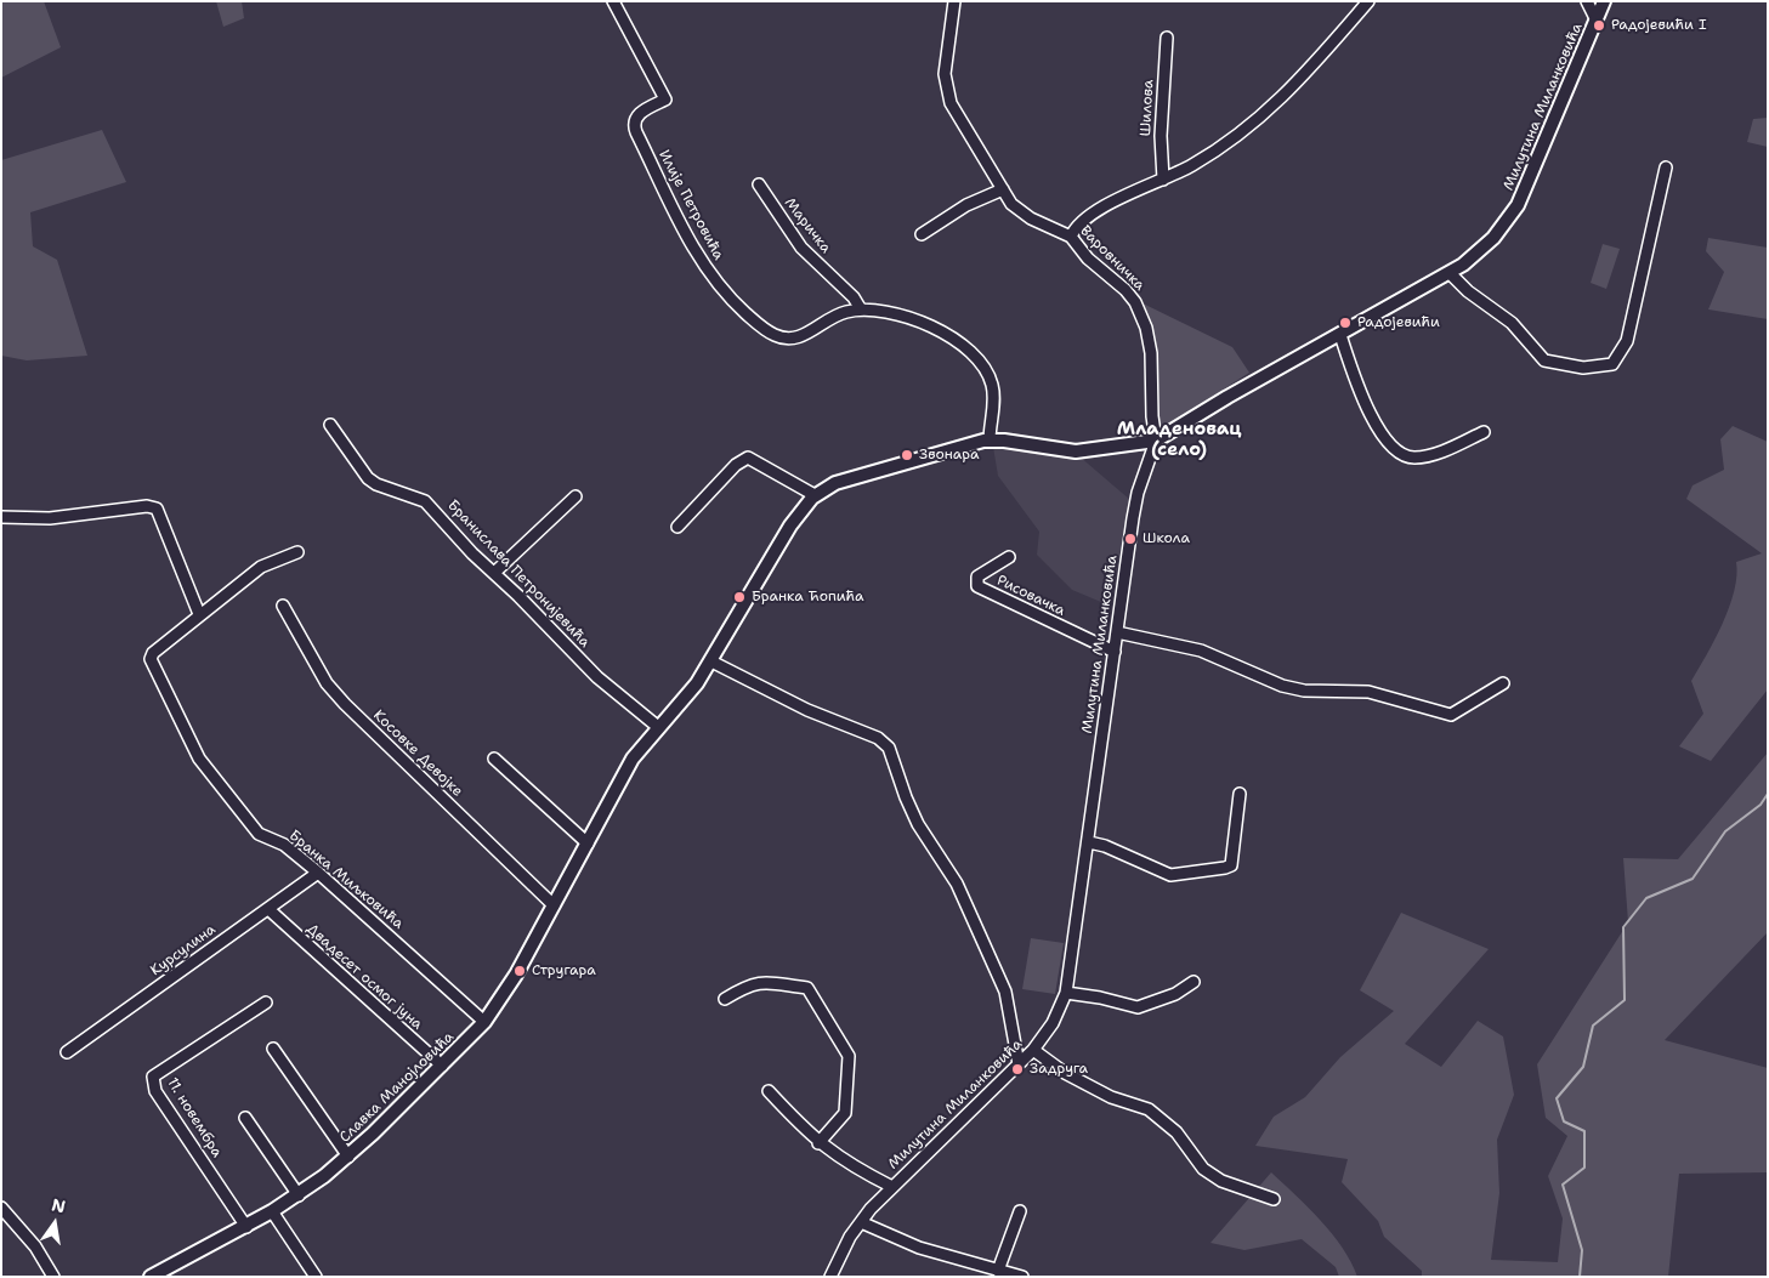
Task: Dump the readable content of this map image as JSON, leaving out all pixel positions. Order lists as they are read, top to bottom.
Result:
{
  "streets": {
    "main road": ["Милутина Миланковића", "Славка Манојловића"],
    "street": [
      "Шилова",
      "Илије Петровића",
      "Маричка",
      "Варовничка",
      "Бранислава Петронијевића",
      "Рисовачка",
      "Косовке Девојке",
      "Бранка Миљковића",
      "Курсулина",
      "Двадесет осмог јуна",
      "11. новембра"
    ]
  },
  "crossings": [
    ["Милутина Миланковића", "Варовничка"],
    ["Милутина Миланковића", "Рисовачка"],
    ["Милутина Миланковића", "Славка Манојловића"],
    ["Илије Петровића", "Маричка"],
    ["Илије Петровића", "Славка Манојловића"],
    ["Варовничка", "Славка Манојловића"],
    ["Бранислава Петронијевића", "Славка Манојловића"],
    ["Косовке Девојке", "Славка Манојловића"],
    ["Бранка Миљковића", "Курсулина"],
    ["Бранка Миљковића", "Славка Манојловића"],
    ["Курсулина", "Двадесет осмог јуна"],
    ["Двадесет осмог јуна", "Славка Манојловића"],
    ["Славка Манојловића", "11. новембра"]
  ],
  "districts": ["Младеновац (село)"],
  "places": [
    "Радојевићи I",
    "Радојевићи",
    "Звонара",
    "Школа",
    "Бранка Ћопића",
    "Стругара",
    "Задруга"
  ],
  "north": "top"
}
